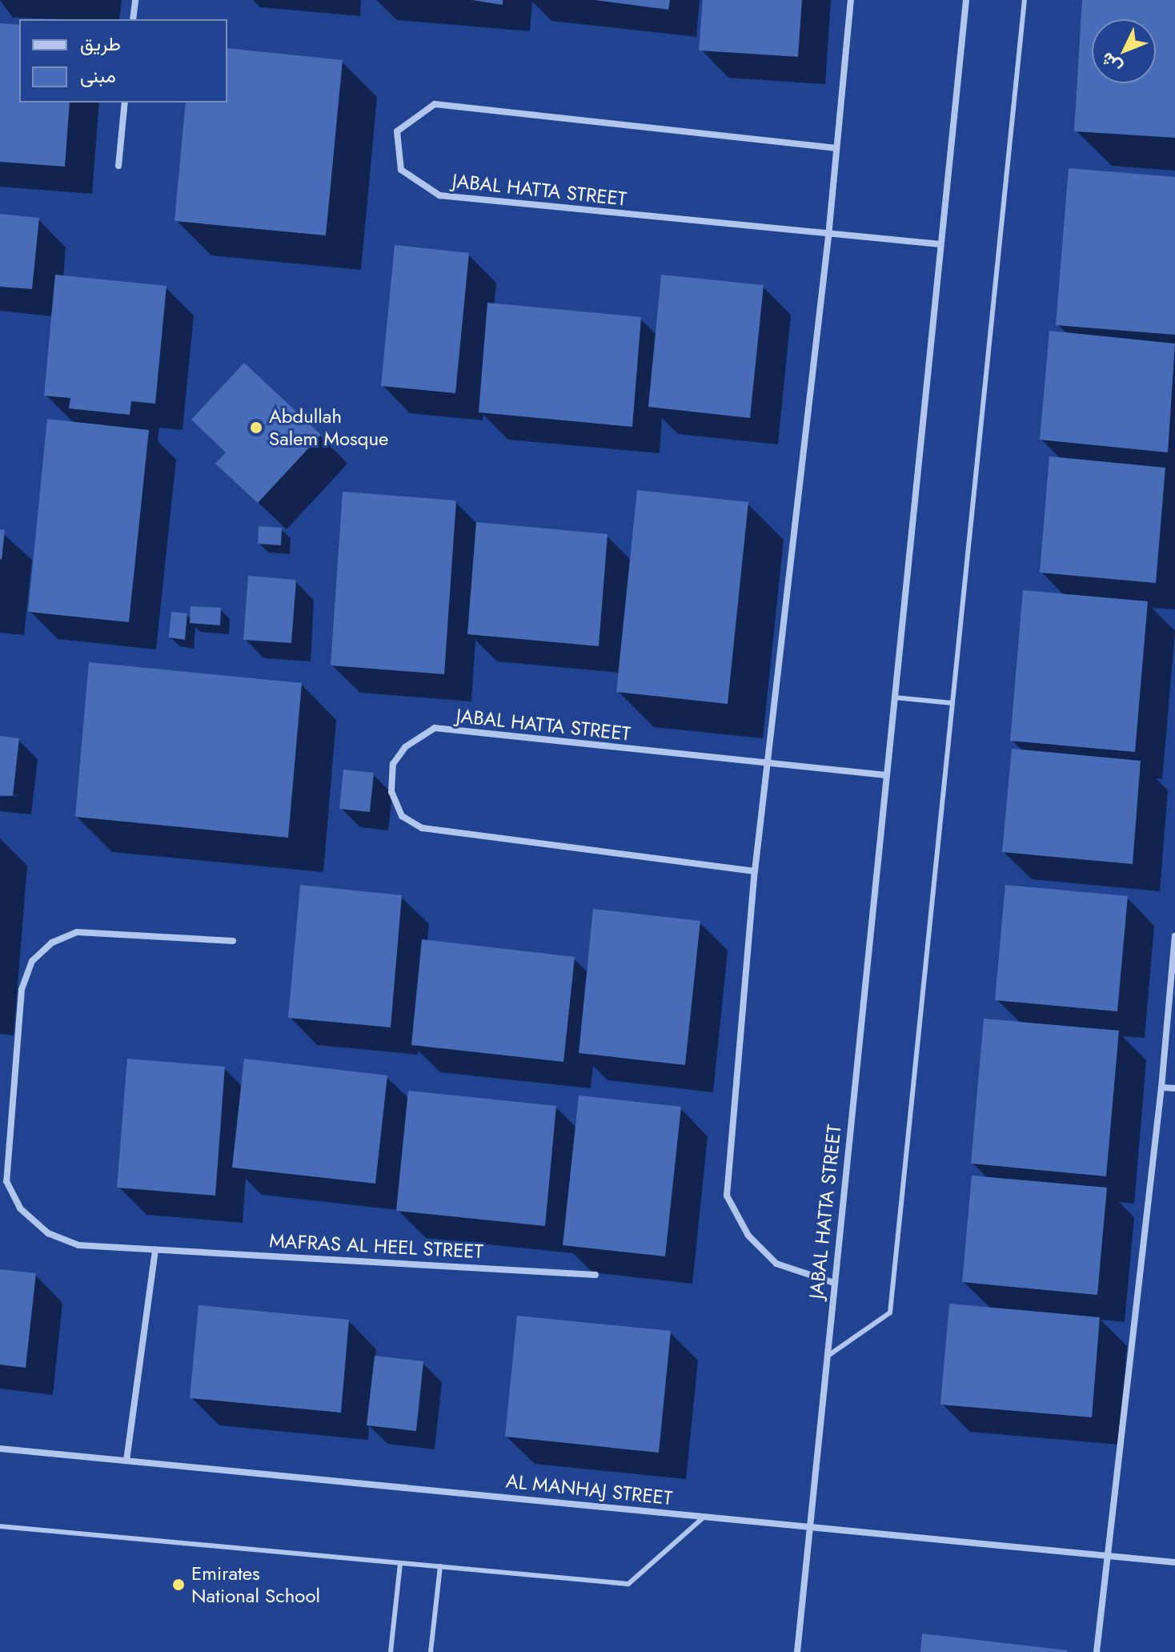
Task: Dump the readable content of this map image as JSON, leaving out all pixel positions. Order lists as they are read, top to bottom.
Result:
{
  "streets": {
    "street": ["JABAL HATTA STREET", "MAFRAS AL HEEL STREET", "AL MANHAJ STREET"]
  },
  "crossings": [
    ["JABAL HATTA STREET", "AL MANHAJ STREET"]
  ],
  "places": ["Abdullah Salem Mosque", "Emirates National School"],
  "legend": ["طريق", "مبنى"],
  "north": "bottom left"
}
